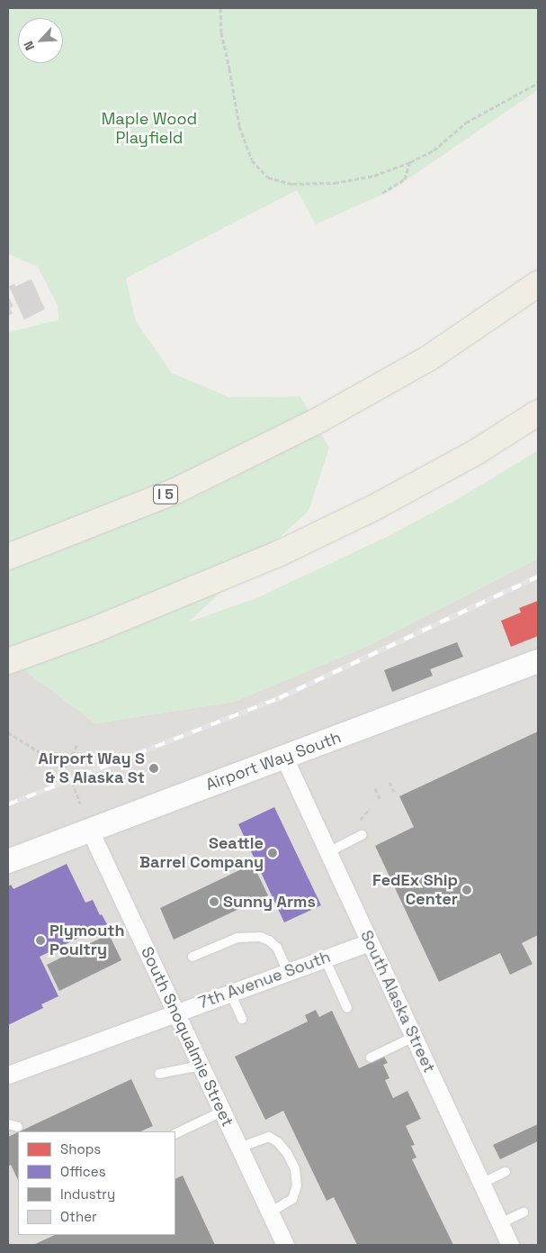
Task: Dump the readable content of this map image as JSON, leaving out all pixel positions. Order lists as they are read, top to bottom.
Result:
{
  "streets": {
    "highway": ["I 5"],
    "main road": ["Airport Way South"],
    "street": ["7th Avenue South", "South Alaska Street", "South Snoqualmie Street"]
  },
  "crossings": [
    ["Airport Way South", "South Alaska Street"],
    ["Airport Way South", "South Snoqualmie Street"],
    ["7th Avenue South", "South Alaska Street"],
    ["7th Avenue South", "South Snoqualmie Street"]
  ],
  "parks": ["Maple Wood Playfield"],
  "places": [
    "Airport Way S & S Alaska St",
    "Seattle Barrel Company",
    "FedEx Ship Center",
    "Sunny Arms",
    "Plymouth Poultry"
  ],
  "legend": [
    "Shops",
    "Offices",
    "Industry",
    "Other"
  ],
  "north": "bottom left"
}
